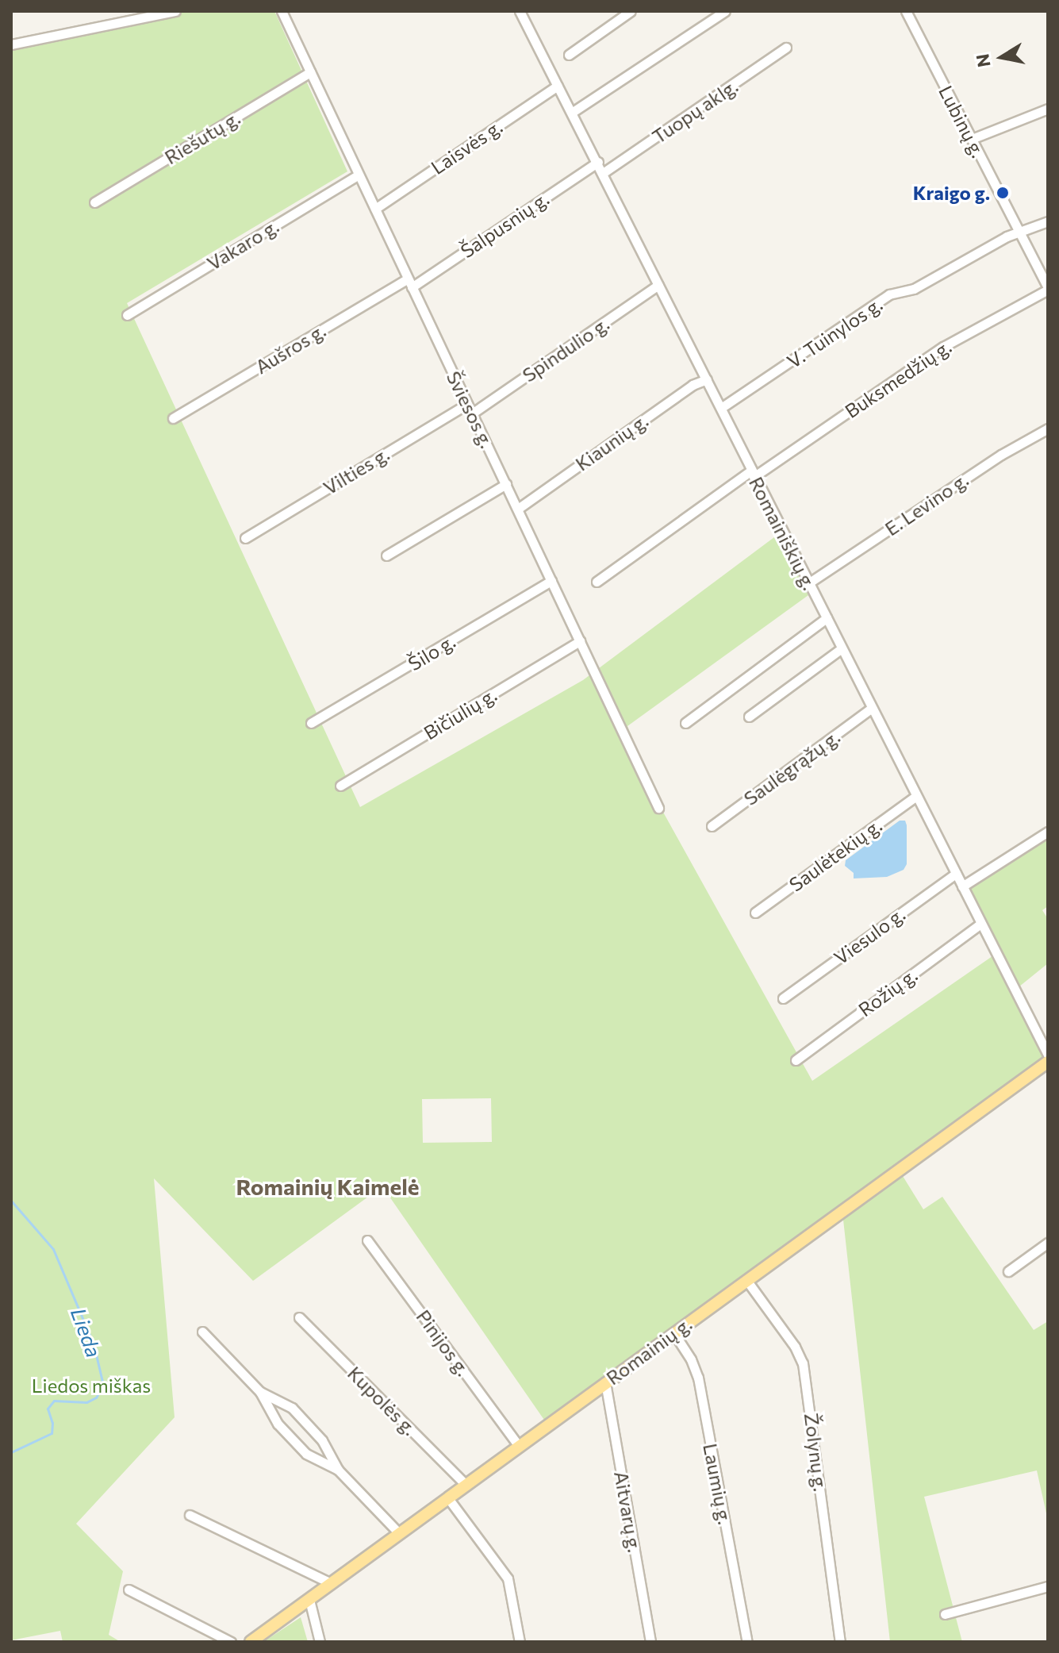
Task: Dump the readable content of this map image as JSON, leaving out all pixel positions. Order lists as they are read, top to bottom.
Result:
{
  "streets": {
    "main road": ["Romainių g."],
    "street": [
      "Tuopų aklg.",
      "Lubinų g.",
      "Riešutų g.",
      "Laisvės g.",
      "Šalpusnių g.",
      "Vakaro g.",
      "V. Tuinylos g.",
      "Aušros g.",
      "Spindulio g.",
      "Buksmedžių g.",
      "Šviesos g.",
      "Kiaunių g.",
      "Vilties g.",
      "E. Levino g.",
      "Romainiškių g.",
      "Šilo g.",
      "Bičiulių g.",
      "Saulėgrąžų g.",
      "Saulėtekių g.",
      "Viesulo g.",
      "Rožių g.",
      "Pinijos g.",
      "Kupolės g.",
      "Žolynų g.",
      "Laumių g.",
      "Aitvarų g."
    ]
  },
  "crossings": [
    ["Tuopų aklg.", "Romainiškių g."],
    ["Lubinų g.", "V. Tuinylos g."],
    ["Lubinų g.", "Buksmedžių g."],
    ["Riešutų g.", "Šviesos g."],
    ["Laisvės g.", "Šviesos g."],
    ["Laisvės g.", "Romainiškių g."],
    ["Šalpusnių g.", "Aušros g."],
    ["Šalpusnių g.", "Šviesos g."],
    ["Šalpusnių g.", "Romainiškių g."],
    ["Vakaro g.", "Šviesos g."],
    ["V. Tuinylos g.", "Romainiškių g."],
    ["Aušros g.", "Šviesos g."],
    ["Spindulio g.", "Šviesos g."],
    ["Spindulio g.", "Romainiškių g."],
    ["Buksmedžių g.", "Romainiškių g."],
    ["Šviesos g.", "Kiaunių g."],
    ["Šviesos g.", "Vilties g."],
    ["Šviesos g.", "Šilo g."],
    ["Šviesos g.", "Bičiulių g."],
    ["Kiaunių g.", "Romainiškių g."],
    ["E. Levino g.", "Romainiškių g."],
    ["Romainiškių g.", "Saulėgrąžų g."],
    ["Romainiškių g.", "Saulėtekių g."],
    ["Romainiškių g.", "Viesulo g."],
    ["Romainiškių g.", "Rožių g."],
    ["Pinijos g.", "Romainių g."],
    ["Romainių g.", "Kupolės g."],
    ["Romainių g.", "Žolynų g."],
    ["Romainių g.", "Laumių g."],
    ["Romainių g.", "Aitvarų g."]
  ],
  "districts": ["Romainių Kaimelė"],
  "water": ["Lieda"],
  "parks": ["Liedos miškas"],
  "places": ["Kraigo g."],
  "north": "left"
}
